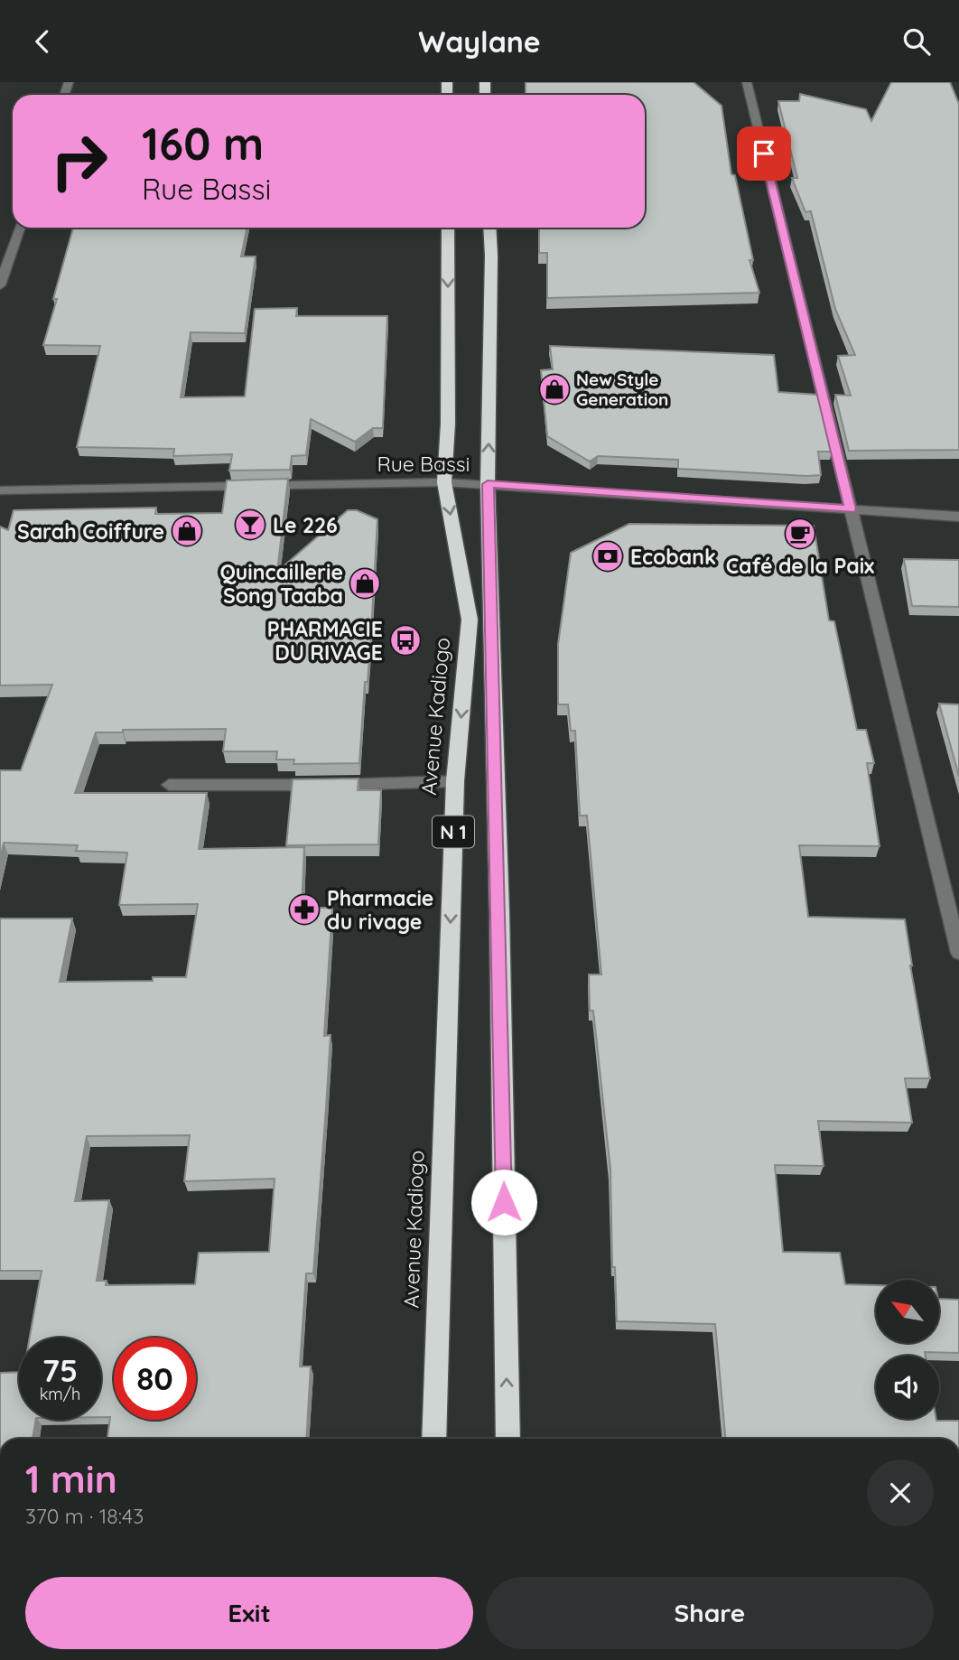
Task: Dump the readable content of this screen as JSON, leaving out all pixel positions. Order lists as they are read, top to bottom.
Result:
{
  "streets": {
    "highway": ["Avenue Kadiogo", "N 1"],
    "street": ["Rue Bassi"]
  },
  "crossings": [
    ["Rue Bassi", "Avenue Kadiogo"],
    ["Rue Bassi", "N 1"]
  ],
  "places": {
    "shop": ["New Style Generation", "Sarah Coiffure", "Quincaillerie Song Taaba"],
    "bar": ["Le 226"],
    "cafe": ["Café de la Paix"],
    "bank": ["Ecobank"],
    "bus stop": ["PHARMACIE DU RIVAGE"],
    "pharmacy": ["Pharmacie du rivage"]
  },
  "north": "top left",
  "page": {
    "header": "Waylane",
    "turn": ["160 m", "Rue Bassi"],
    "speed": "75 km/h",
    "limit": "80",
    "heading": ["1 min", "370 m · 18:43"],
    "buttons": ["Exit", "Share"]
  }
}
